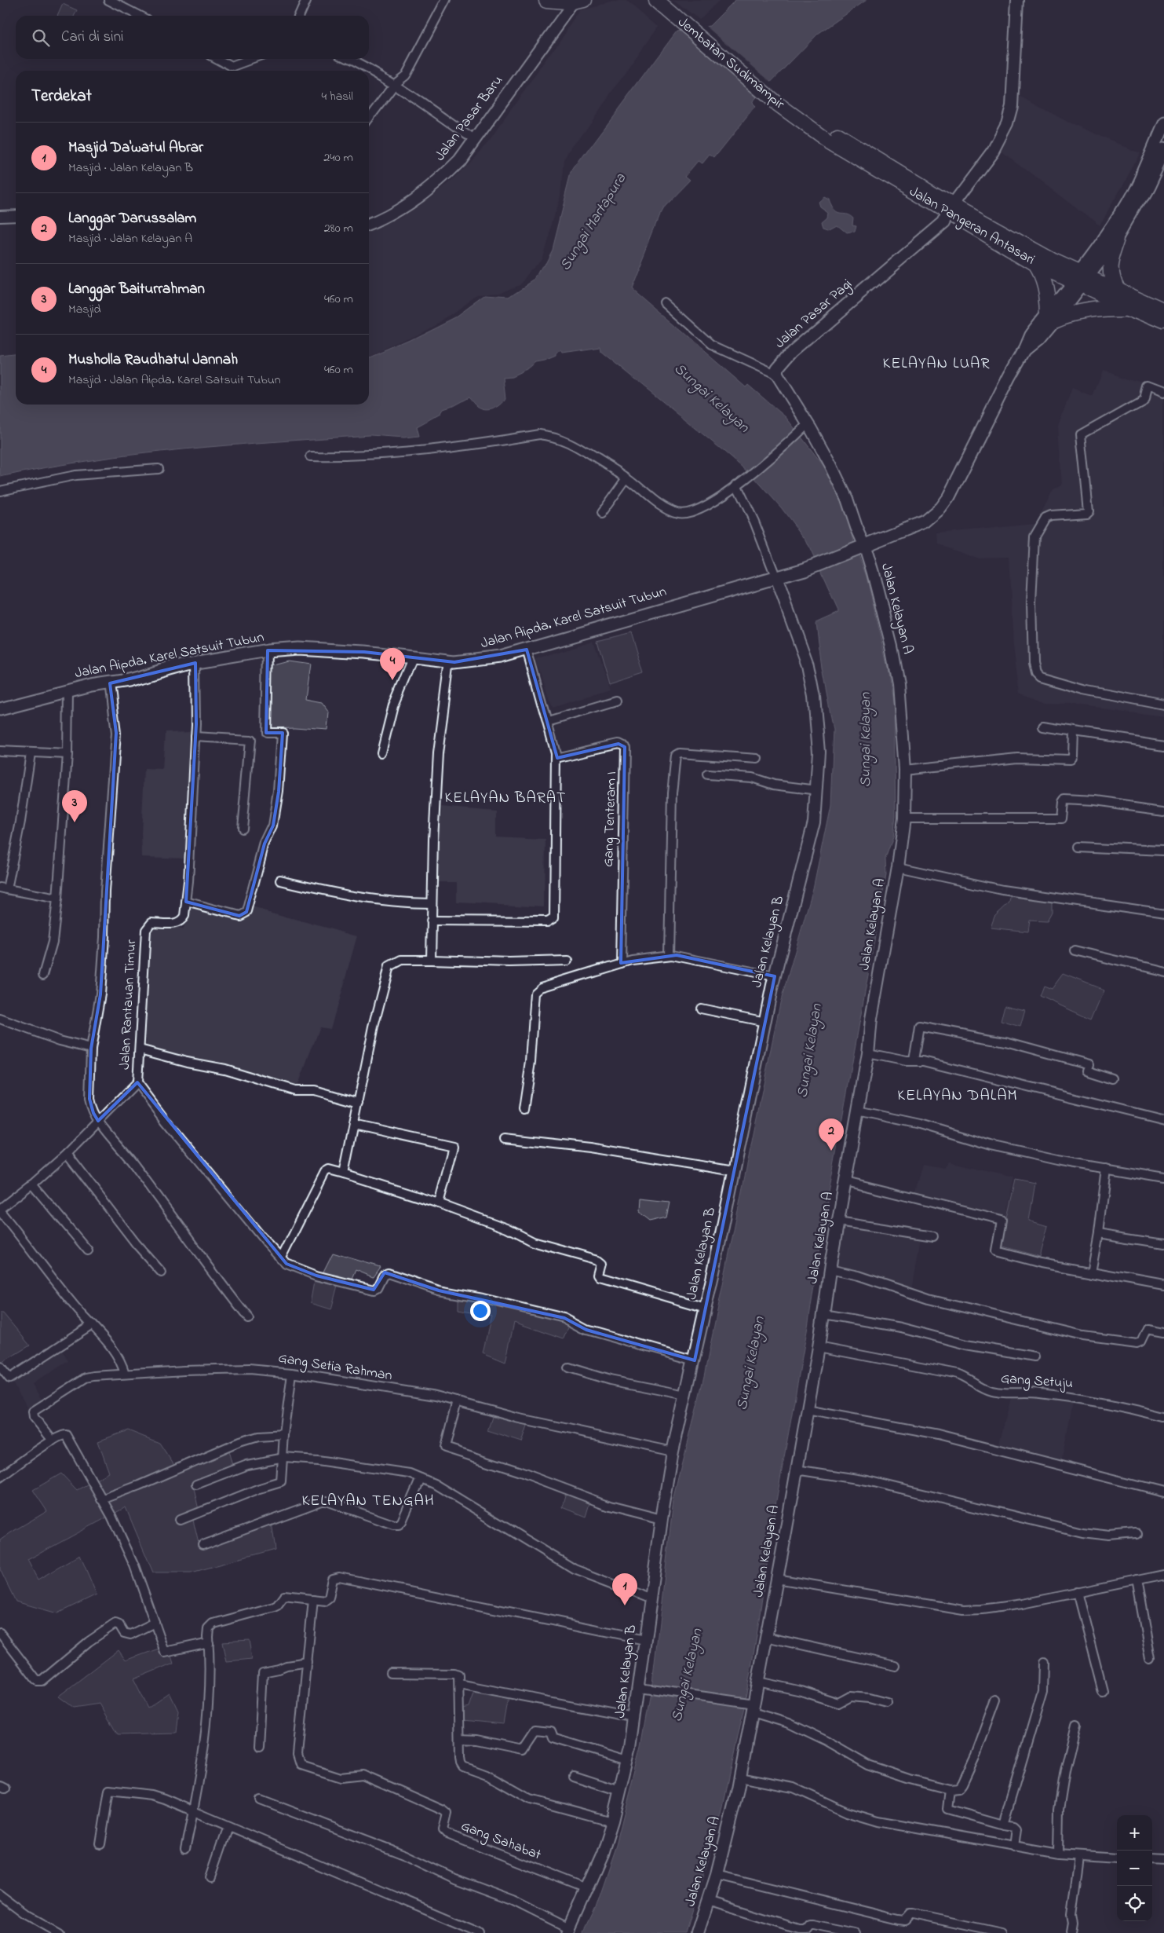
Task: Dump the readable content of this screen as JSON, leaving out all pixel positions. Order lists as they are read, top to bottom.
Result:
{
  "streets": {
    "highway": ["Jembatan Sudimampir", "Jalan Pangeran Antasari"],
    "main road": ["Jalan Aipda. Karel Satsuit Tubun"],
    "street": [
      "Jalan Pasar Baru",
      "Jalan Pasar Pagi",
      "Jalan Kelayan A",
      "Gang Tenteram I",
      "Jalan Kelayan B",
      "Jalan Rantauan Timur",
      "Gang Setia Rahman",
      "Gang Setuju",
      "Gang Sahabat"
    ]
  },
  "crossings": [
    ["Jembatan Sudimampir", "Jalan Pangeran Antasari"],
    ["Jalan Pangeran Antasari", "Jalan Pasar Pagi"],
    ["Jalan Pangeran Antasari", "Jalan Aipda. Karel Satsuit Tubun"],
    ["Jalan Kelayan A", "Jalan Aipda. Karel Satsuit Tubun"],
    ["Jalan Kelayan A", "Gang Setuju"],
    ["Jalan Aipda. Karel Satsuit Tubun", "Jalan Kelayan B"],
    ["Jalan Aipda. Karel Satsuit Tubun", "Jalan Rantauan Timur"],
    ["Jalan Kelayan B", "Jalan Rantauan Timur"],
    ["Jalan Kelayan B", "Gang Setia Rahman"],
    ["Jalan Kelayan B", "Gang Sahabat"]
  ],
  "districts": [
    "KELAYAN LUAR",
    "KELAYAN BARAT",
    "KELAYAN DALAM",
    "KELAYAN TENGAH"
  ],
  "water": ["Sungai Martapura", "Sungai Kelayan"],
  "page": {
    "search": "Cari di sini",
    "heading": ["Terdekat", "4 hasil"],
    "list": [
      {
        "mark": "1",
        "name": "Masjid Da'watul Abrar",
        "note": "Masjid · Jalan Kelayan B",
        "value": "240 m"
      },
      {
        "mark": "2",
        "name": "Langgar Darussalam",
        "note": "Masjid · Jalan Kelayan A",
        "value": "280 m"
      },
      {
        "mark": "3",
        "name": "Langgar Baiturrahman",
        "note": "Masjid",
        "value": "460 m"
      },
      {
        "mark": "4",
        "name": "Musholla Raudhatul Jannah",
        "note": "Masjid · Jalan Aipda. Karel Satsuit Tubun",
        "value": "460 m"
      }
    ],
    "pins": [
      "4",
      "3",
      "2",
      "1"
    ],
    "map_buttons": ["+", "−"]
  }
}
